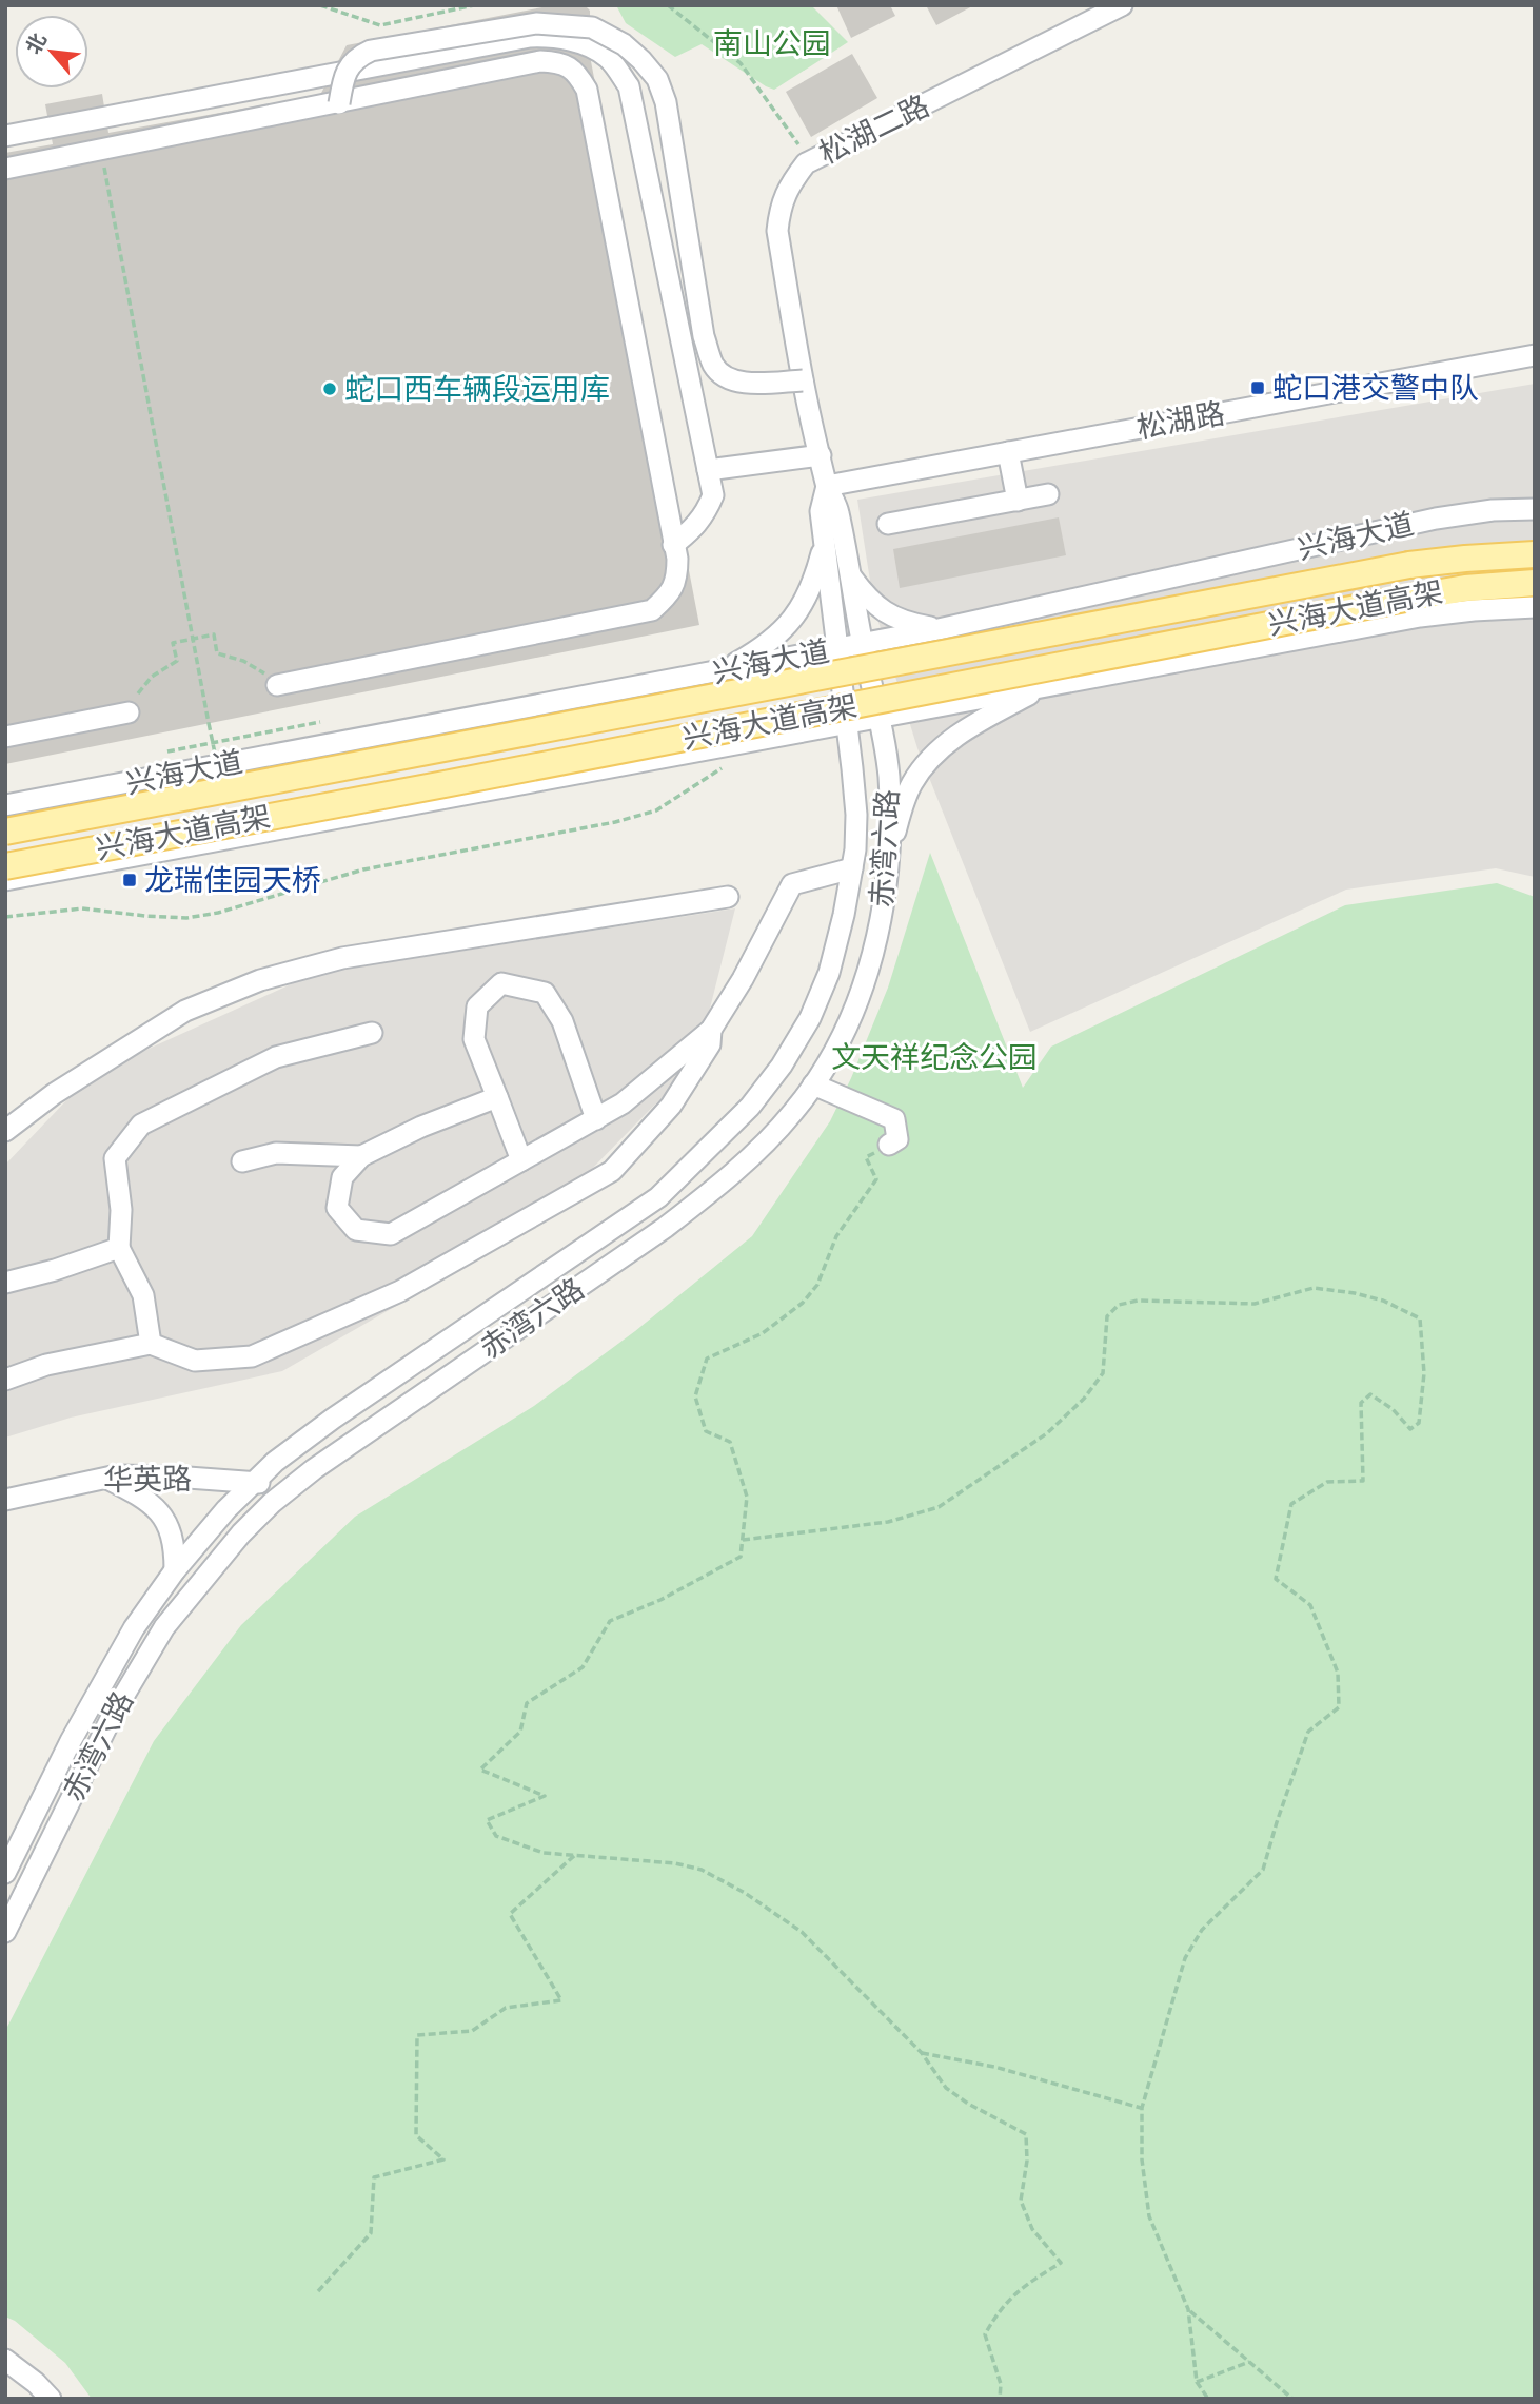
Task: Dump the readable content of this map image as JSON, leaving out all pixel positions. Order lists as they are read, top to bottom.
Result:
{
  "streets": {
    "main road": ["兴海大道高架"],
    "street": [
      "松湖二路",
      "松湖路",
      "兴海大道",
      "赤湾六路",
      "华英路"
    ]
  },
  "crossings": [
    ["松湖二路", "松湖路"],
    ["兴海大道", "赤湾六路"],
    ["赤湾六路", "华英路"]
  ],
  "parks": ["南山公园", "文天祥纪念公园"],
  "places": {
    "transit": ["蛇口港交警中队", "龙瑞佳园天桥"],
    "other": ["蛇口西车辆段运用库"]
  },
  "north": "top left"
}
